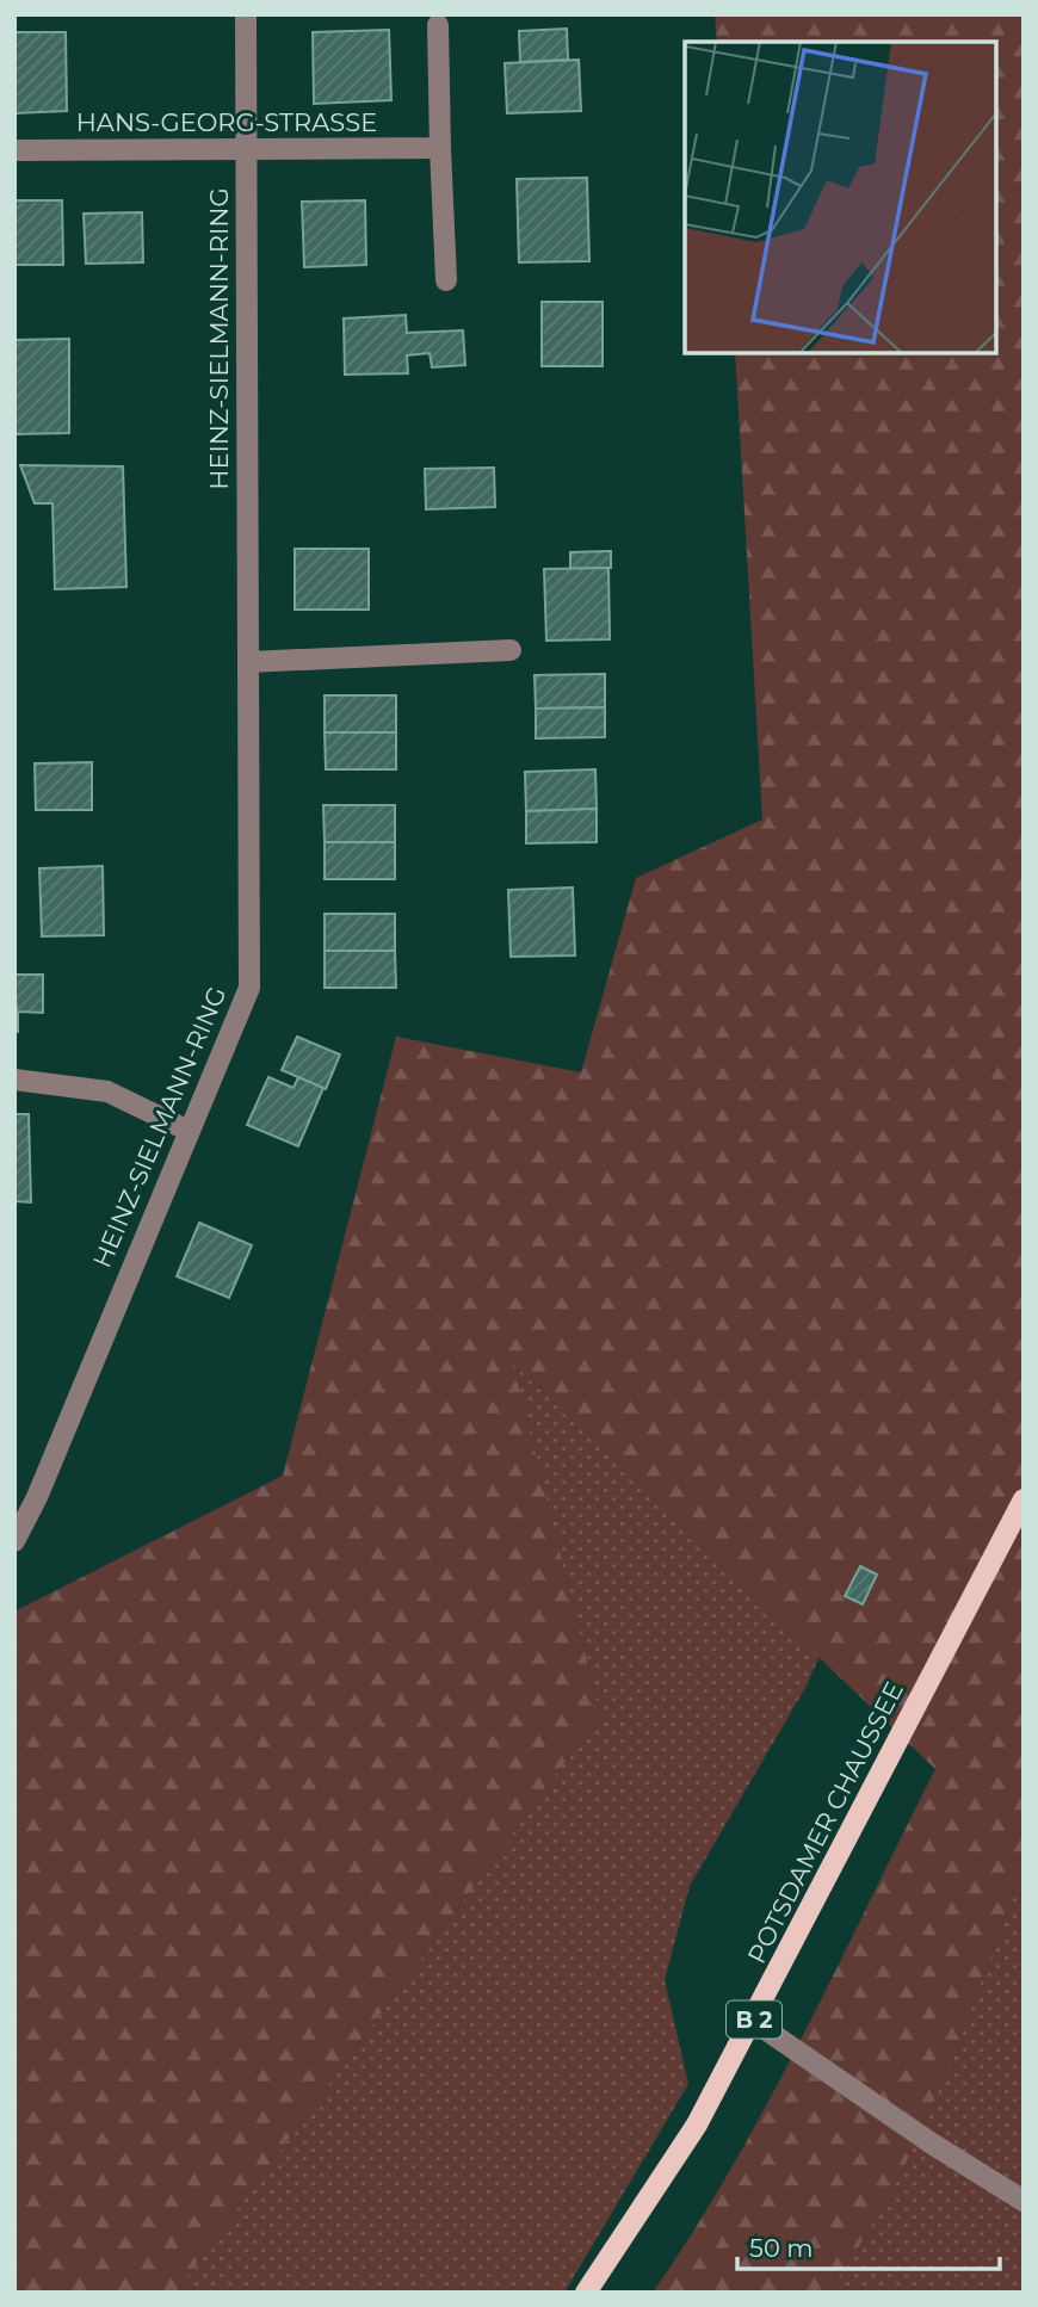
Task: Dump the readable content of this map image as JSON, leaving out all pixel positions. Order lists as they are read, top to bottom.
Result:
{
  "streets": {
    "main road": ["POTSDAMER CHAUSSEE", "B 2"],
    "street": ["HANS-GEORG-STRASSE", "HEINZ-SIELMANN-RING"]
  },
  "crossings": [
    ["HANS-GEORG-STRASSE", "HEINZ-SIELMANN-RING"]
  ],
  "scale_bar": "50 m"
}
